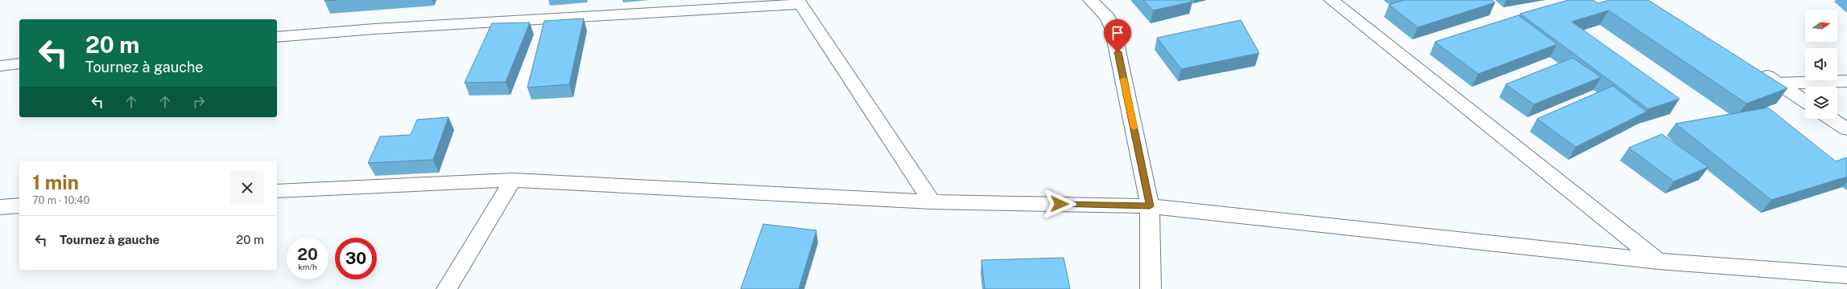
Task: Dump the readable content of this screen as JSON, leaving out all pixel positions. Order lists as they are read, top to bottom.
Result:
{
  "north": "right",
  "page": {
    "turn": ["20 m", "Tournez à gauche"],
    "heading": ["1 min", "70 m · 10:40"],
    "list": [
      {
        "name": "Tournez à gauche",
        "value": "20 m"
      }
    ],
    "speed": "20 km/h",
    "limit": "30"
  }
}
